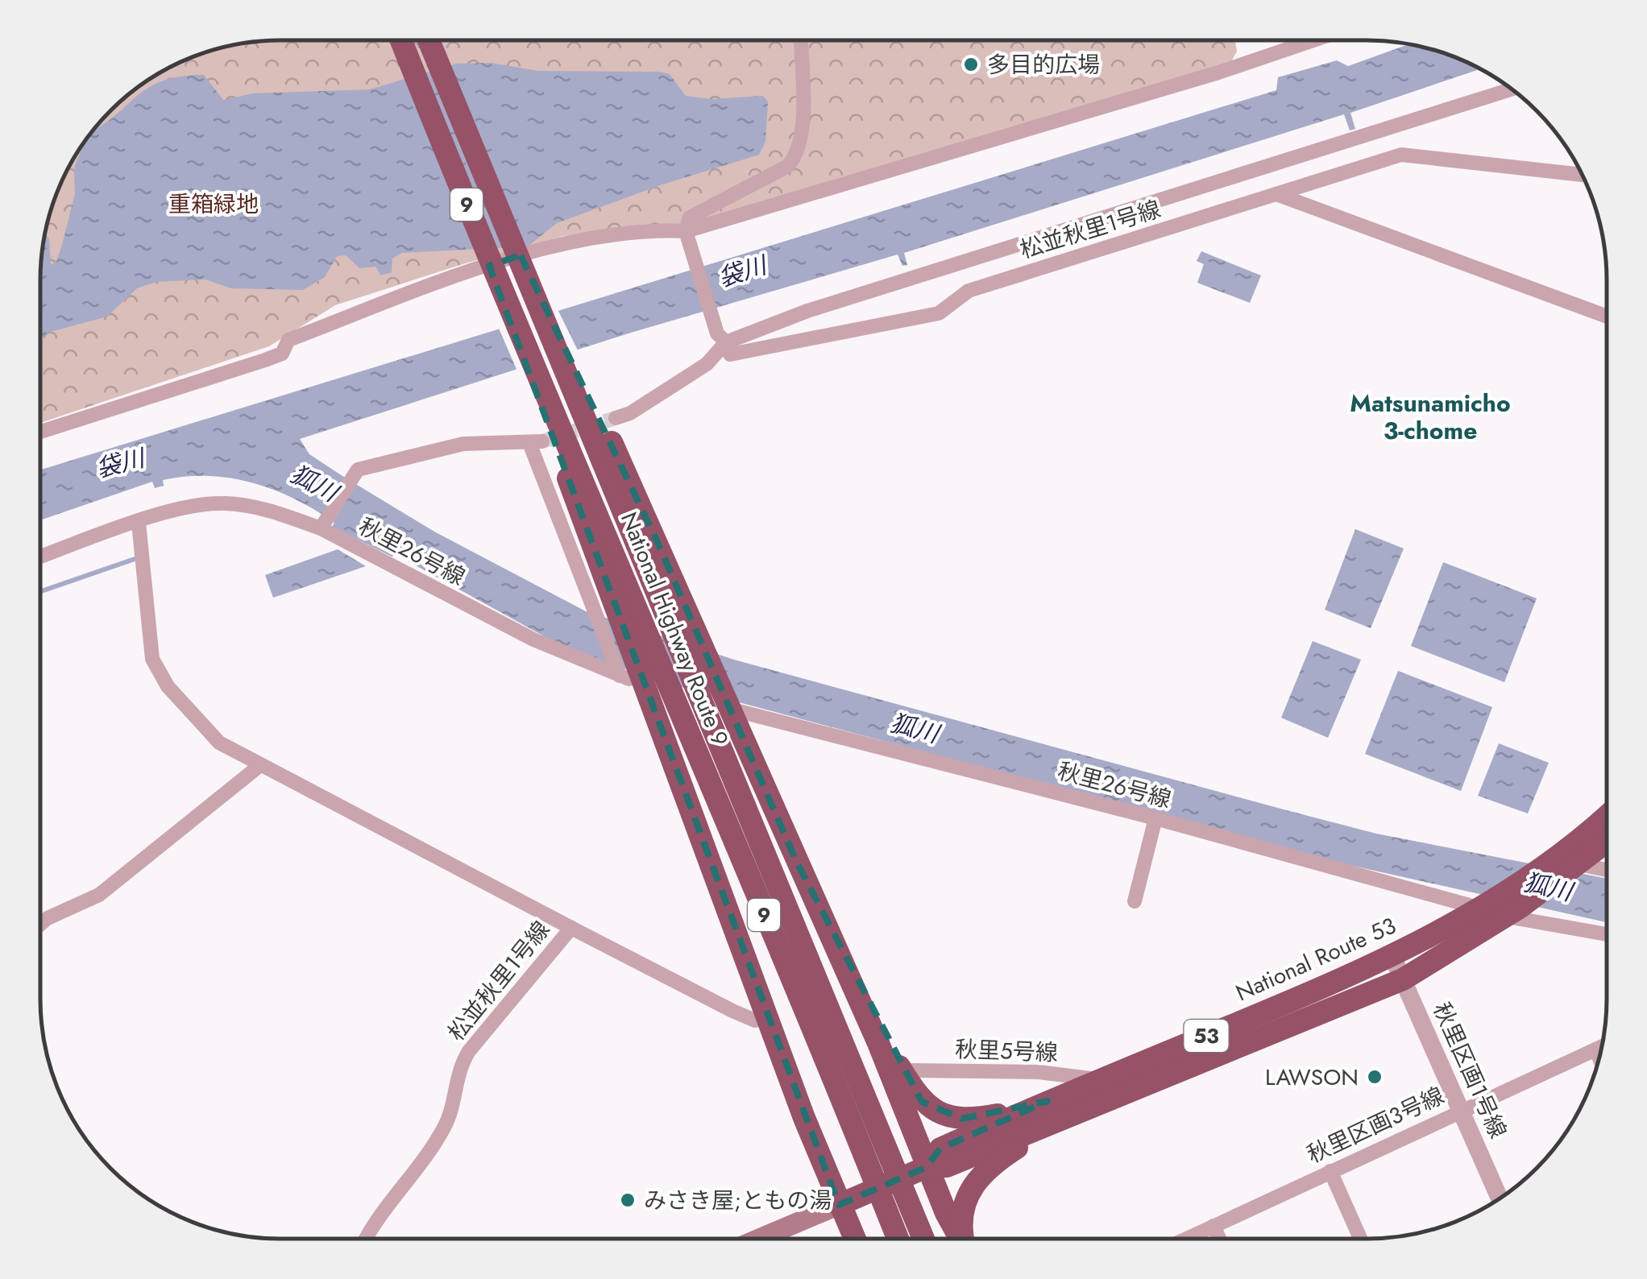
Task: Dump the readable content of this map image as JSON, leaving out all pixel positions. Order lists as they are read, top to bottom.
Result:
{
  "streets": {
    "highway": [
      "9",
      "National Highway Route 9",
      "National Route 53",
      "53"
    ],
    "street": [
      "松並秋里1号線",
      "秋里26号線",
      "秋里5号線",
      "秋里区画1号線",
      "秋里区画3号線"
    ]
  },
  "crossings": [
    ["秋里26号線", "National Route 53"],
    ["National Route 53", "秋里5号線"],
    ["National Route 53", "秋里区画1号線"],
    ["秋里区画1号線", "秋里区画3号線"]
  ],
  "districts": ["Matsunamicho 3-chome"],
  "water": ["袋川", "狐川"],
  "parks": ["重箱緑地"],
  "places": ["多目的広場", "LAWSON", "みさき屋;ともの湯"]
}
